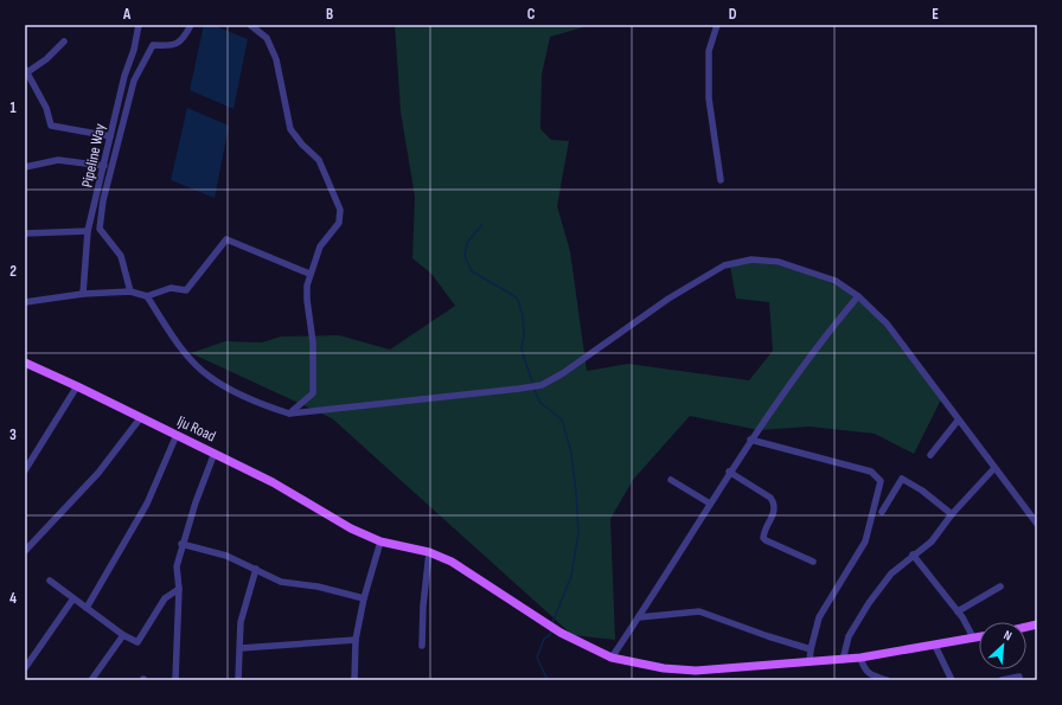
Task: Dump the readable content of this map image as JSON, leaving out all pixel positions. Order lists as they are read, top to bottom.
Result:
{
  "streets": {
    "main road": ["Iju Road"],
    "street": ["Pipeline Way"]
  },
  "north": "top right",
  "grid": {
    "columns": [
      "A",
      "B",
      "C",
      "D",
      "E"
    ],
    "rows": [
      "1",
      "2",
      "3",
      "4"
    ]
  }
}
